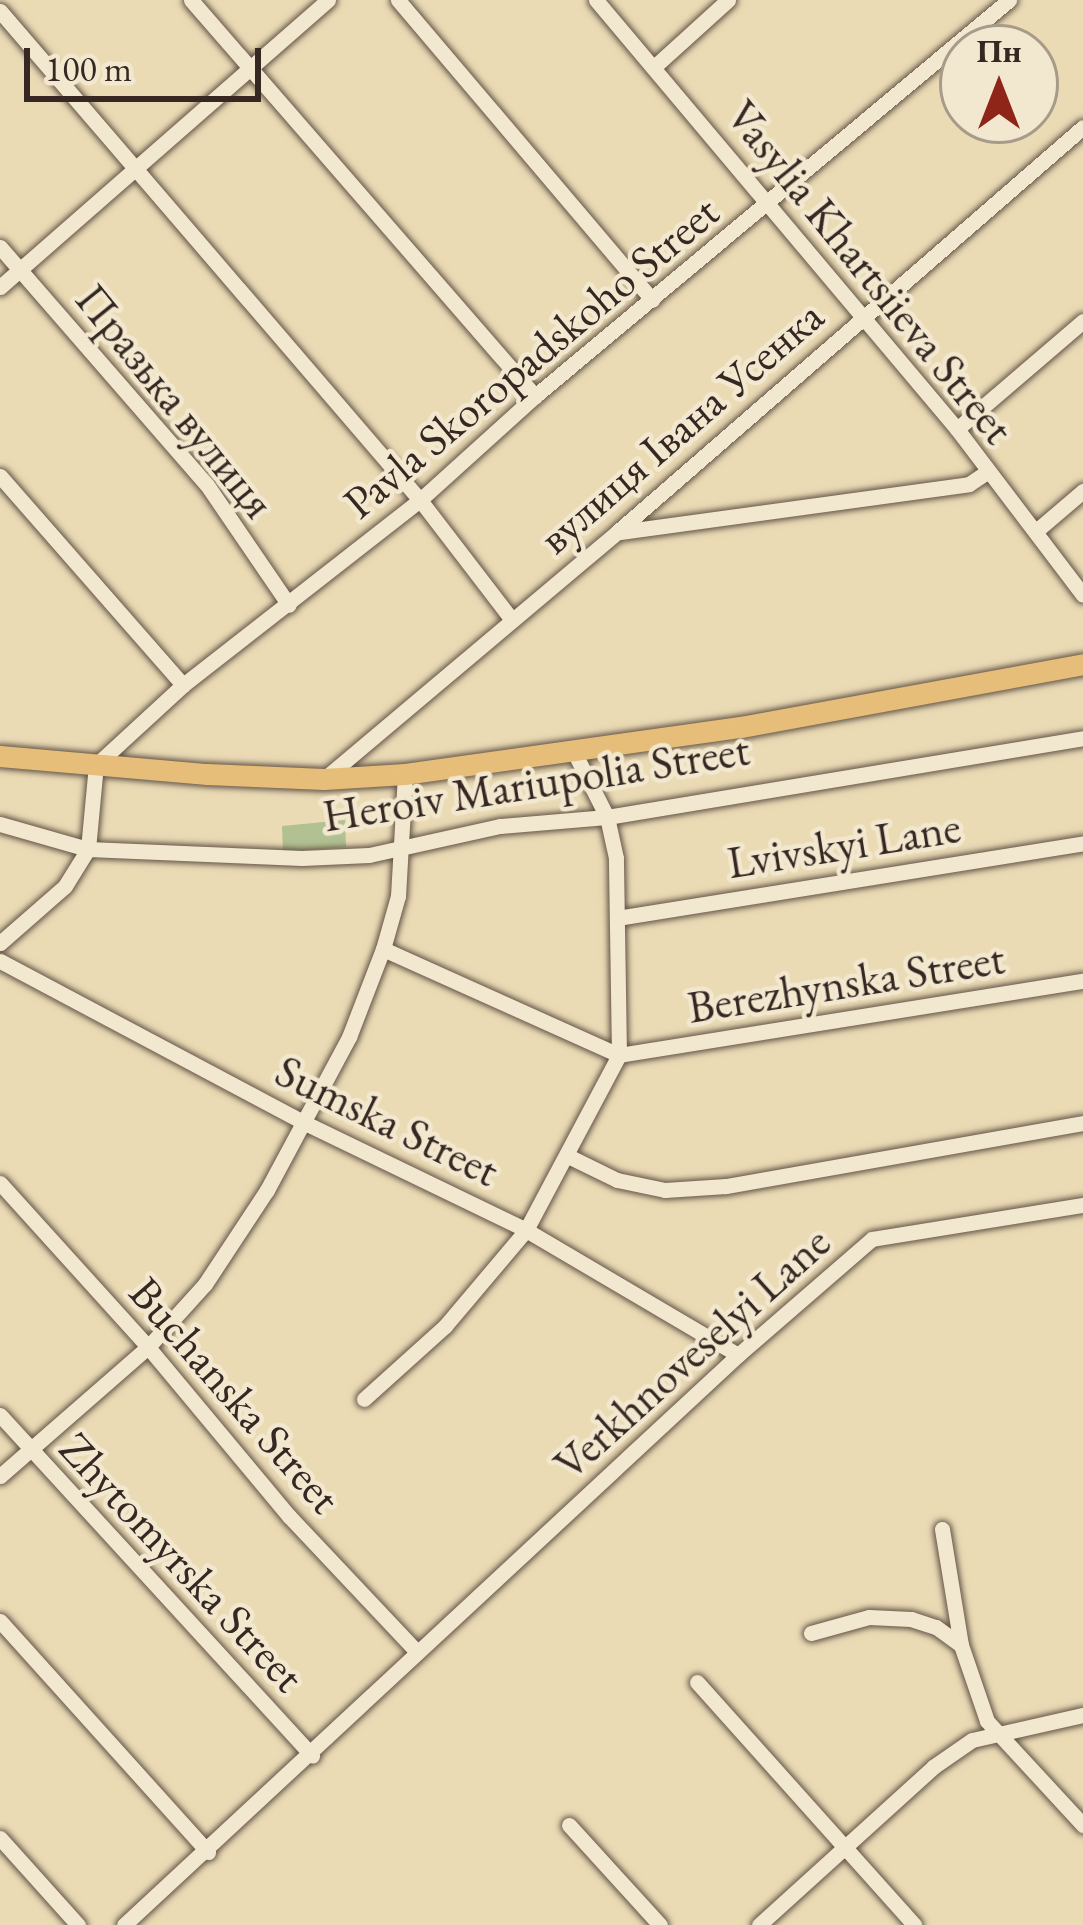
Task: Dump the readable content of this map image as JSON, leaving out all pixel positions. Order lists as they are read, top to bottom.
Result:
{
  "streets": {
    "main road": ["Heroiv Mariupolia Street"],
    "street": [
      "Vasylia Khartsiieva Street",
      "Pavla Skoropadskoho Street",
      "Празька вулиця",
      "вулиця Івана Усенка",
      "Lvivskyi Lane",
      "Berezhynska Street",
      "Sumska Street",
      "Verkhnoveselyi Lane",
      "Buchanska Street",
      "Zhytomyrska Street"
    ]
  },
  "crossings": [
    ["Vasylia Khartsiieva Street", "Pavla Skoropadskoho Street"],
    ["Vasylia Khartsiieva Street", "вулиця Івана Усенка"],
    ["Pavla Skoropadskoho Street", "Празька вулиця"],
    ["Pavla Skoropadskoho Street", "Heroiv Mariupolia Street"],
    ["вулиця Івана Усенка", "Heroiv Mariupolia Street"],
    ["Sumska Street", "Verkhnoveselyi Lane"],
    ["Verkhnoveselyi Lane", "Buchanska Street"],
    ["Verkhnoveselyi Lane", "Zhytomyrska Street"]
  ],
  "scale_bar": "100 m",
  "north": "top"
}
